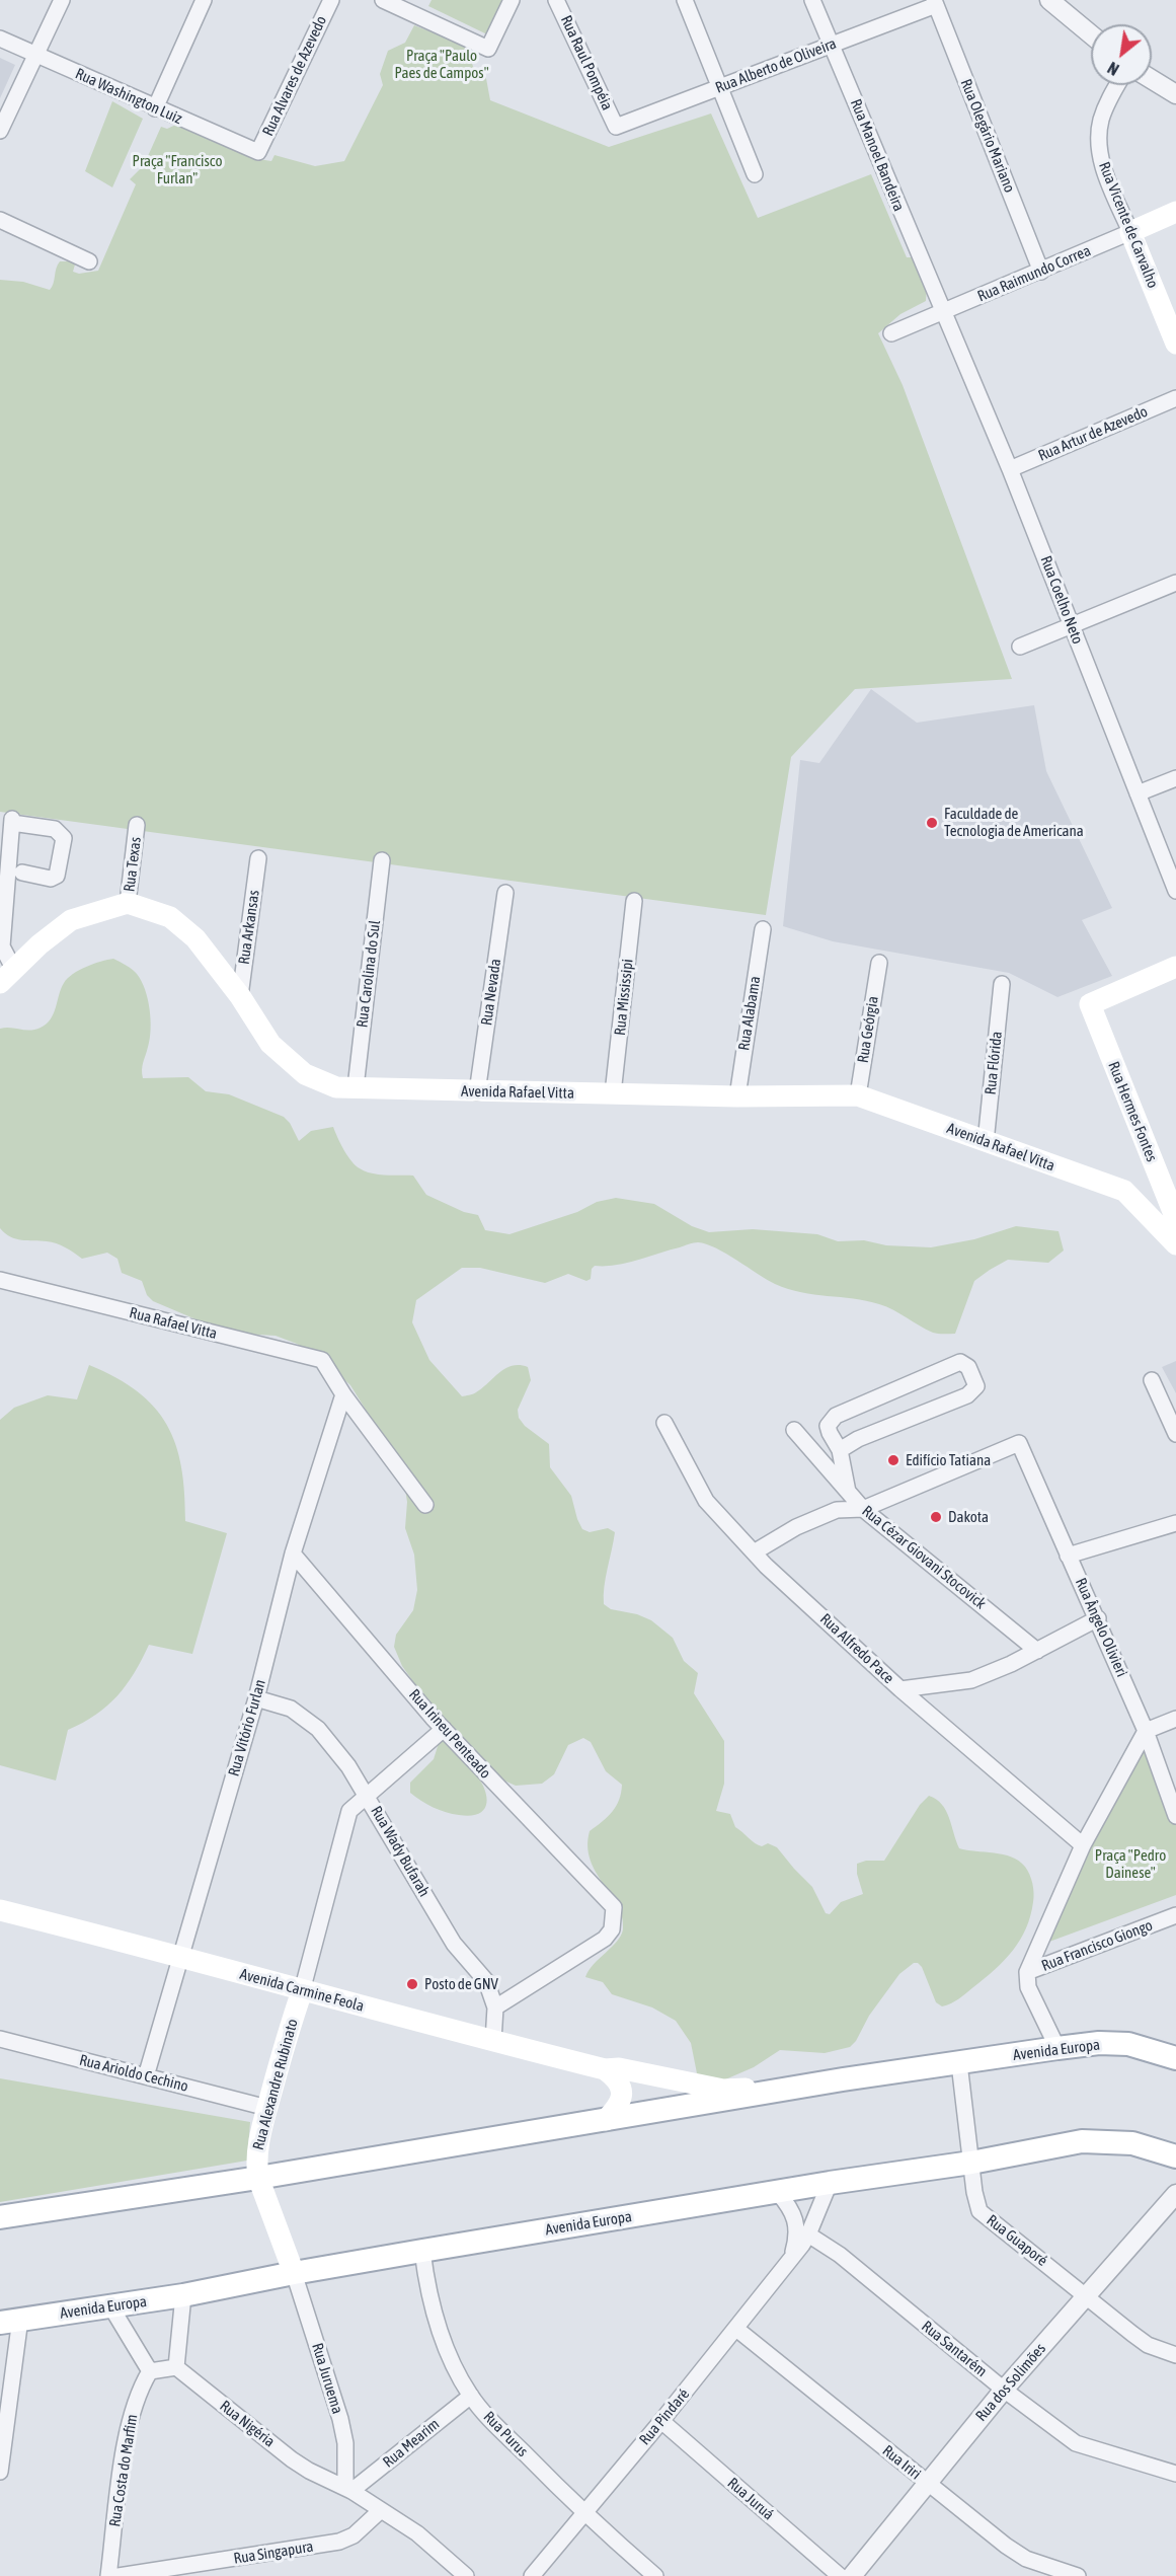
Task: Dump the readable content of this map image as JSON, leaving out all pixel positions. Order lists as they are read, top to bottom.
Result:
{
  "streets": {
    "main road": [
      "Rua Vicente de Carvalho",
      "Rua Raimundo Correa",
      "Avenida Rafael Vitta",
      "Rua Hermes Fontes",
      "Avenida Carmine Feola",
      "Avenida Europa",
      "Rua Alexandre Rubinato"
    ],
    "street": [
      "Rua Raul Pompéia",
      "Rua Alberto de Oliveira",
      "Rua Alvares de Azevedo",
      "Rua Washington Luiz",
      "Rua Olegário Mariano",
      "Rua Manoel Bandeira",
      "Rua Artur de Azevedo",
      "Rua Coelho Neto",
      "Rua Texas",
      "Rua Arkansas",
      "Rua Carolina do Sul",
      "Rua Nevada",
      "Rua Mississipi",
      "Rua Alabama",
      "Rua Geórgia",
      "Rua Flórida",
      "Rua Rafael Vitta",
      "Rua Cézar Giovani Stocovick",
      "Rua Ângelo Olivieri",
      "Rua Alfredo Pace",
      "Rua Vitório Furlan",
      "Rua Irineu Penteado",
      "Rua Wady Bufarah",
      "Rua Francisco Giongo",
      "Rua Arioldo Cechino",
      "Rua Guaporé",
      "Rua Santarém",
      "Rua Juruema",
      "Rua dos Solimões",
      "Rua Pindaré",
      "Rua Nigéria",
      "Rua Purus",
      "Rua Mearim",
      "Rua Iriri",
      "Rua Costa do Marfim",
      "Rua Juruá",
      "Rua Singapura"
    ]
  },
  "crossings": [
    ["Rua Raul Pompéia", "Rua Alberto de Oliveira"],
    ["Rua Alberto de Oliveira", "Rua Olegário Mariano"],
    ["Rua Alberto de Oliveira", "Rua Manoel Bandeira"],
    ["Rua Alvares de Azevedo", "Rua Washington Luiz"],
    ["Rua Olegário Mariano", "Rua Raimundo Correa"],
    ["Rua Manoel Bandeira", "Rua Raimundo Correa"],
    ["Rua Manoel Bandeira", "Rua Coelho Neto"],
    ["Rua Vicente de Carvalho", "Rua Raimundo Correa"],
    ["Rua Raimundo Correa", "Rua Coelho Neto"],
    ["Rua Artur de Azevedo", "Rua Coelho Neto"],
    ["Rua Texas", "Avenida Rafael Vitta"],
    ["Rua Arkansas", "Avenida Rafael Vitta"],
    ["Rua Carolina do Sul", "Avenida Rafael Vitta"],
    ["Rua Nevada", "Avenida Rafael Vitta"],
    ["Rua Mississipi", "Avenida Rafael Vitta"],
    ["Rua Alabama", "Avenida Rafael Vitta"],
    ["Rua Geórgia", "Avenida Rafael Vitta"],
    ["Rua Flórida", "Avenida Rafael Vitta"],
    ["Rua Rafael Vitta", "Rua Vitório Furlan"],
    ["Rua Cézar Giovani Stocovick", "Rua Ângelo Olivieri"],
    ["Rua Vitório Furlan", "Rua Irineu Penteado"],
    ["Rua Vitório Furlan", "Rua Wady Bufarah"],
    ["Rua Vitório Furlan", "Avenida Carmine Feola"],
    ["Rua Vitório Furlan", "Rua Arioldo Cechino"],
    ["Rua Irineu Penteado", "Rua Wady Bufarah"],
    ["Rua Irineu Penteado", "Rua Alexandre Rubinato"],
    ["Rua Wady Bufarah", "Avenida Carmine Feola"],
    ["Rua Wady Bufarah", "Rua Alexandre Rubinato"],
    ["Rua Francisco Giongo", "Avenida Europa"],
    ["Avenida Carmine Feola", "Avenida Europa"],
    ["Avenida Carmine Feola", "Rua Alexandre Rubinato"],
    ["Avenida Europa", "Rua Alexandre Rubinato"],
    ["Avenida Europa", "Rua Guaporé"],
    ["Avenida Europa", "Rua Juruema"],
    ["Avenida Europa", "Rua Pindaré"],
    ["Avenida Europa", "Rua Purus"],
    ["Rua Arioldo Cechino", "Rua Alexandre Rubinato"],
    ["Rua Alexandre Rubinato", "Rua Juruema"],
    ["Rua Guaporé", "Rua dos Solimões"],
    ["Rua Santarém", "Rua dos Solimões"],
    ["Rua Santarém", "Rua Pindaré"],
    ["Rua Juruema", "Rua Nigéria"],
    ["Rua Juruema", "Rua Mearim"],
    ["Rua dos Solimões", "Rua Iriri"],
    ["Rua Pindaré", "Rua Purus"],
    ["Rua Pindaré", "Rua Iriri"],
    ["Rua Pindaré", "Rua Juruá"],
    ["Rua Nigéria", "Rua Mearim"],
    ["Rua Nigéria", "Rua Singapura"],
    ["Rua Purus", "Rua Mearim"]
  ],
  "parks": ["Praça \"Paulo Paes de Campos\"", "Praça \"Francisco Furlan\"", "Praça \"Pedro Dainese\""],
  "places": [
    "Faculdade de Tecnologia de Americana",
    "Edifício Tatiana",
    "Dakota",
    "Posto de GNV"
  ],
  "north": "bottom left"
}
